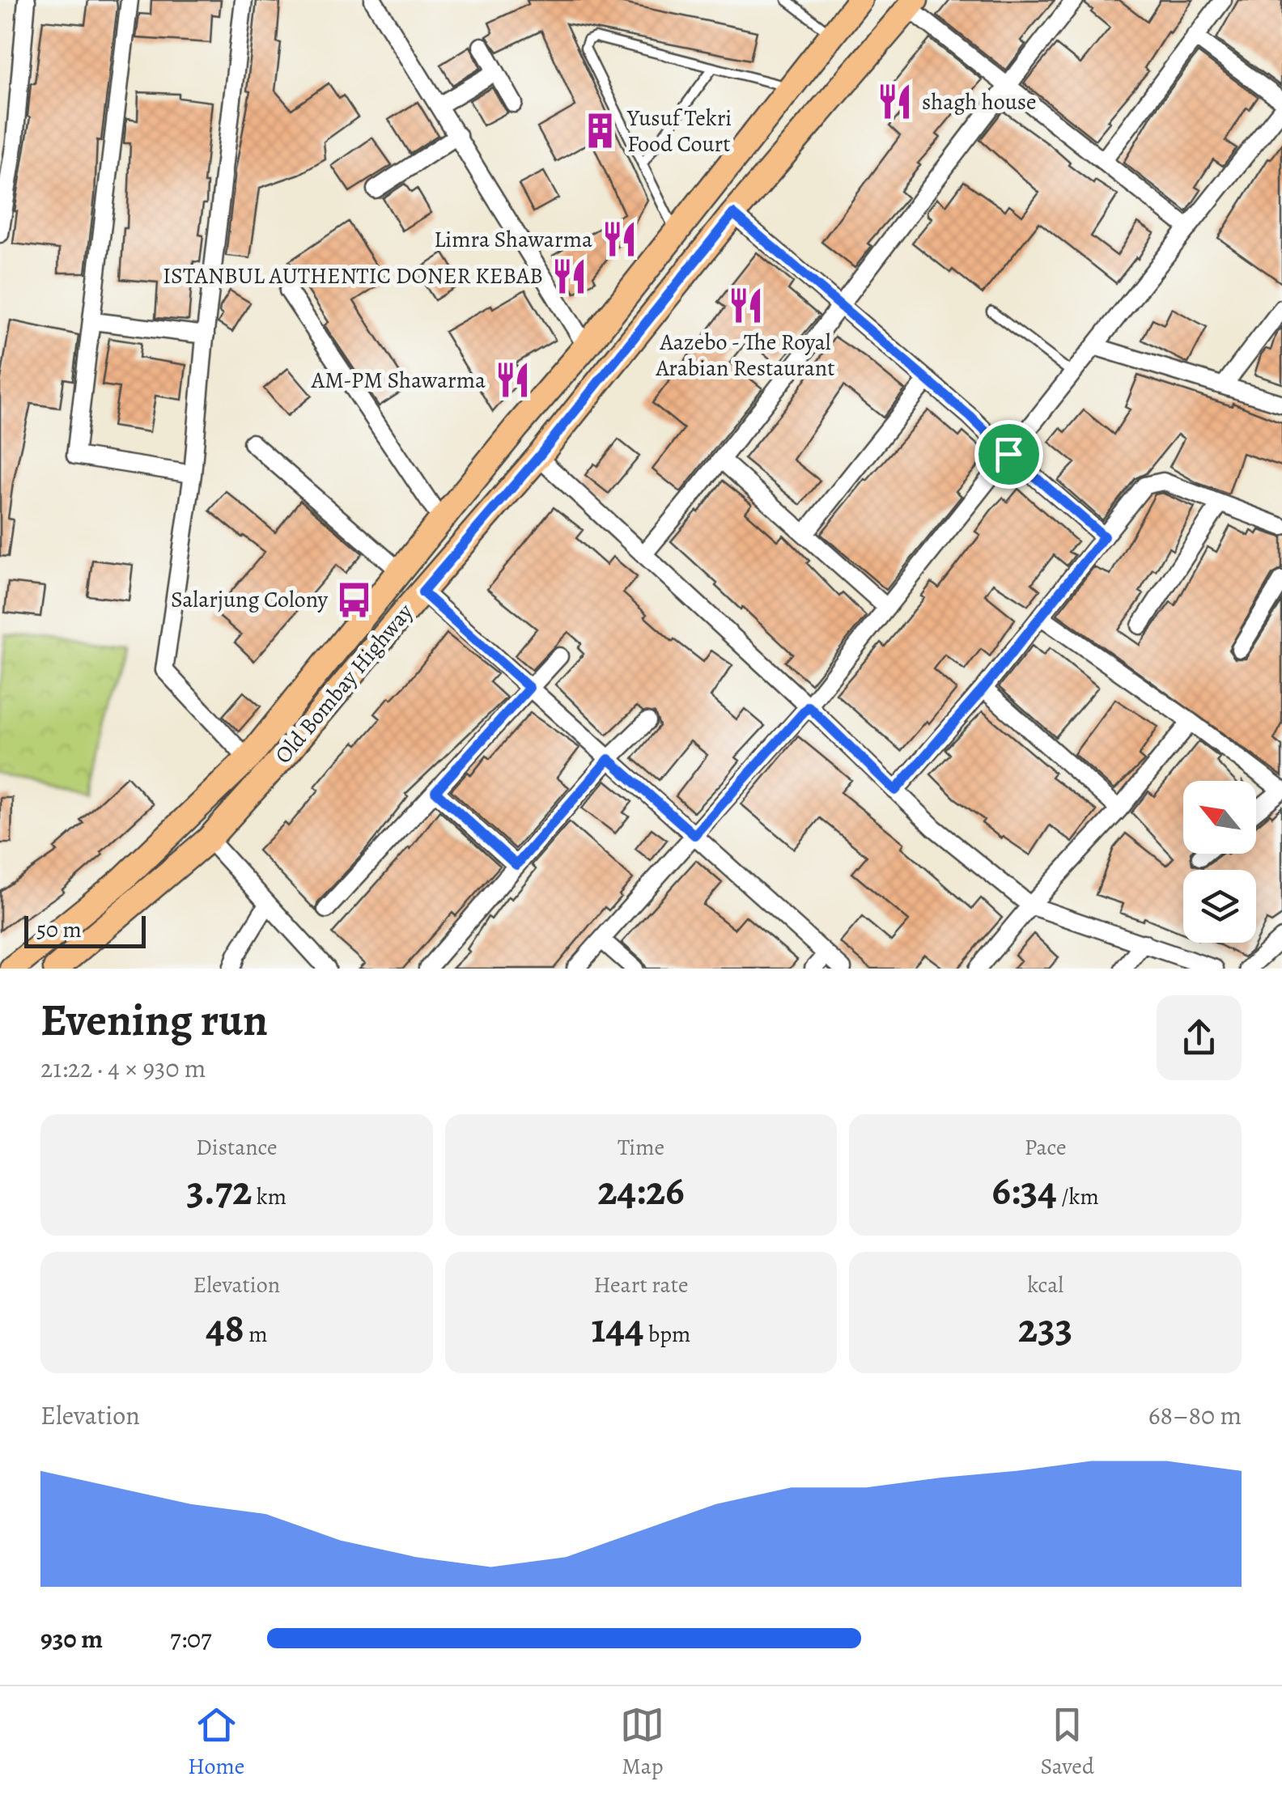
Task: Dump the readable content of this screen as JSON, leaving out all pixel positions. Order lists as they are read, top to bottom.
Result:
{
  "streets": {
    "main road": ["Old Bombay Highway"]
  },
  "places": {
    "restaurant": [
      "shagh house",
      "Limra Shawarma",
      "ISTANBUL AUTHENTIC DONER KEBAB",
      "Aazebo - The Royal Arabian Restaurant",
      "AM-PM Shawarma"
    ],
    "building": ["Yusuf Tekri Food Court"],
    "bus stop": ["Salarjung Colony"]
  },
  "scale_bar": "50 m",
  "north": "top left",
  "page": {
    "scale": "50 m",
    "heading": ["Evening run", "21:22 · 4 × 930 m"],
    "stats": [
      ["Distance", "3.72 km"],
      ["Time", "24:26"],
      ["Pace", "6:34 /km"],
      ["Elevation", "48 m"],
      ["Heart rate", "144 bpm"],
      ["kcal", "233"]
    ],
    "chart": ["Elevation", "68–80 m"],
    "list": [
      {
        "name": "930 m",
        "note": "7:07"
      }
    ],
    "tabs": ["Home", "Map", "Saved"]
  }
}
